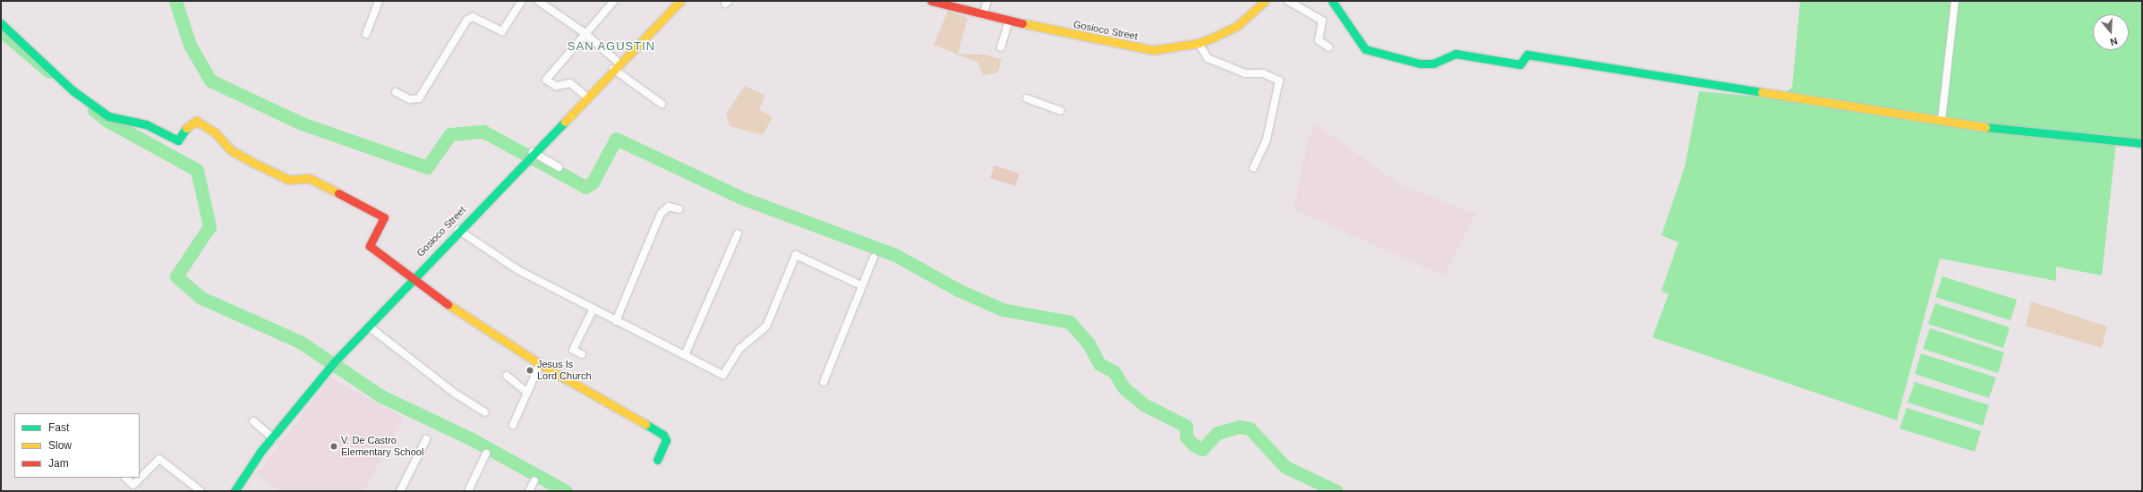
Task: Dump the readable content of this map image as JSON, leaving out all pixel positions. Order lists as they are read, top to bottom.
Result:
{
  "streets": {
    "street": ["Gosioco Street"]
  },
  "districts": ["SAN AGUSTIN"],
  "places": ["Jesus Is Lord Church", "V. De Castro Elementary School"],
  "legend": ["Fast", "Slow", "Jam"],
  "north": "bottom"
}
